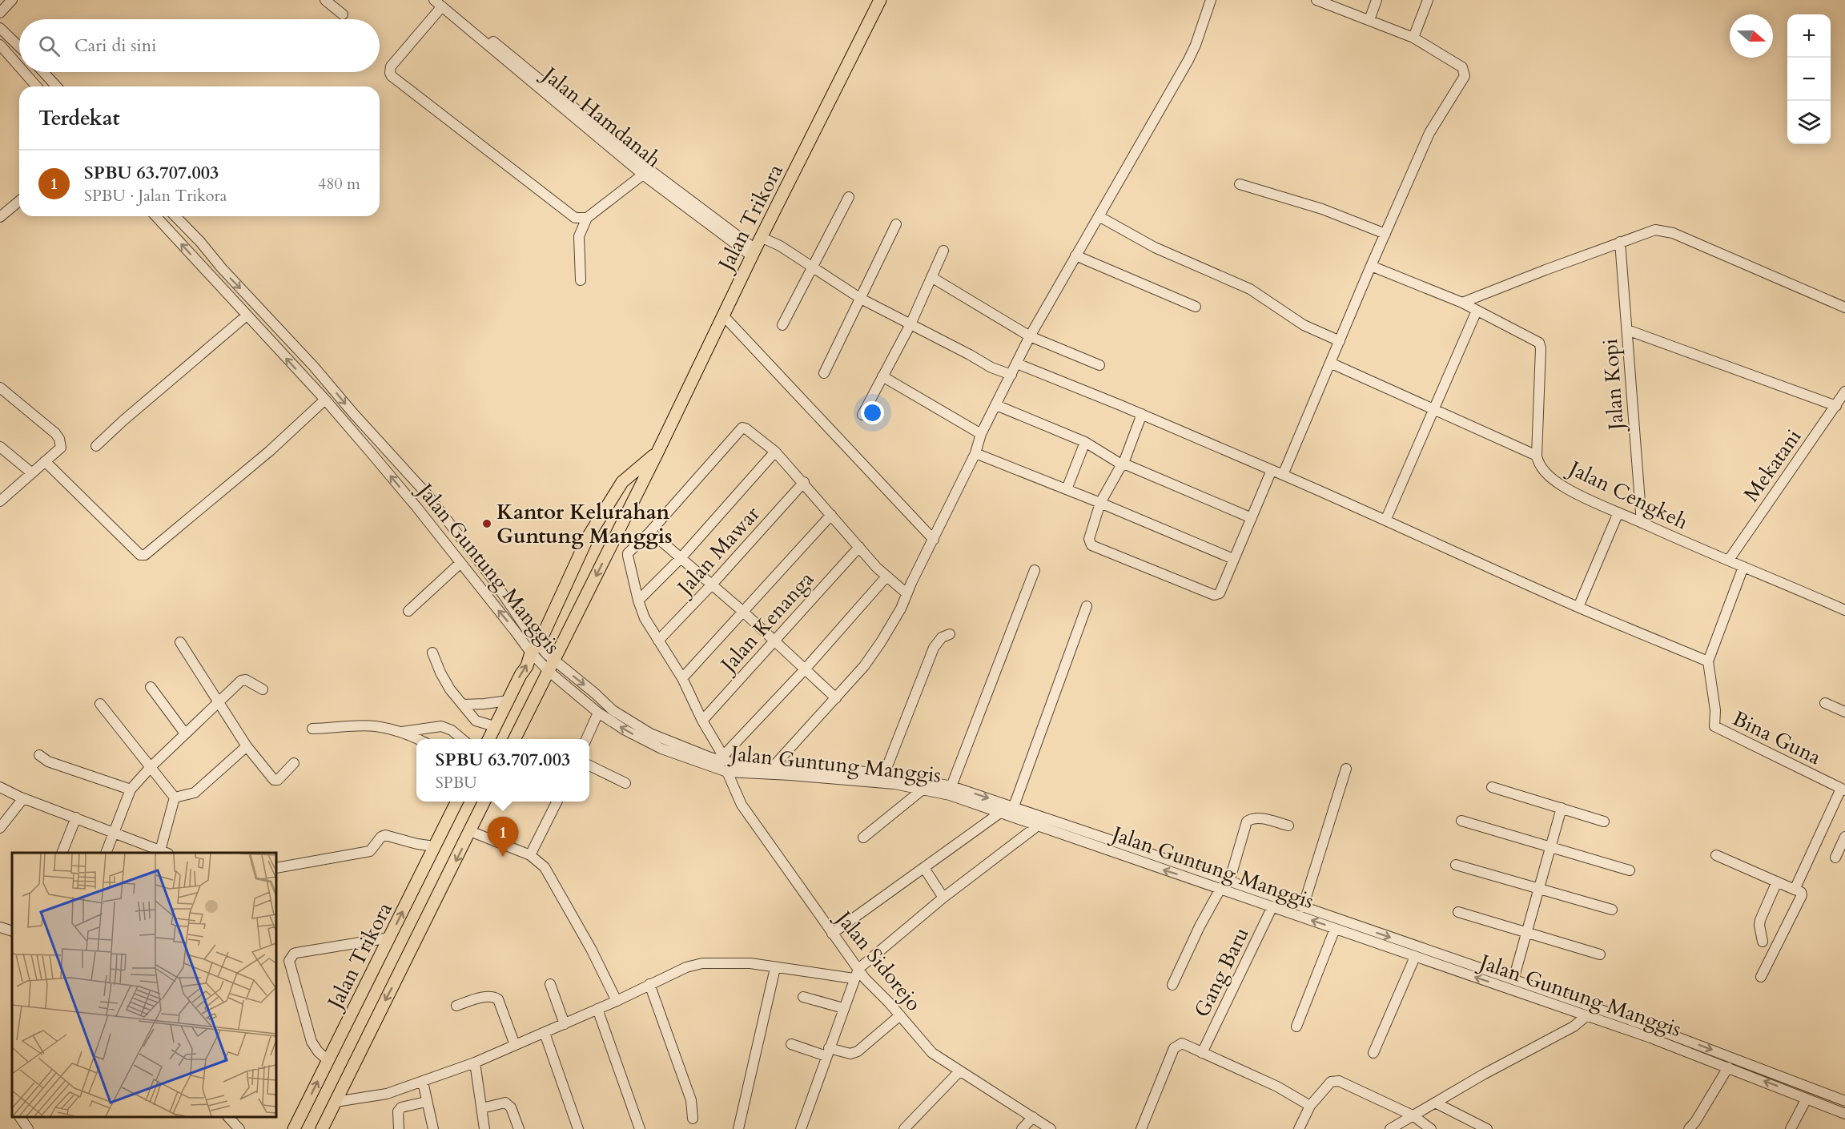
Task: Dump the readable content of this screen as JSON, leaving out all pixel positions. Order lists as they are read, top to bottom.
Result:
{
  "streets": {
    "main road": ["Jalan Trikora"],
    "street": [
      "Jalan Hamdanah",
      "Jalan Kopi",
      "Mekatani",
      "Jalan Cengkeh",
      "Jalan Mawar",
      "Jalan Guntung Manggis",
      "Jalan Kenanga",
      "Bina Guna",
      "Jalan Sidorejo",
      "Gang Baru"
    ]
  },
  "crossings": [
    ["Jalan Hamdanah", "Jalan Trikora"],
    ["Jalan Trikora", "Jalan Guntung Manggis"],
    ["Jalan Kopi", "Jalan Cengkeh"],
    ["Mekatani", "Jalan Cengkeh"],
    ["Jalan Cengkeh", "Bina Guna"],
    ["Jalan Guntung Manggis", "Jalan Sidorejo"],
    ["Jalan Guntung Manggis", "Gang Baru"]
  ],
  "places": ["Kantor Kelurahan Guntung Manggis"],
  "north": "right",
  "page": {
    "map_buttons": ["+", "−"],
    "search": "Cari di sini",
    "heading": "Terdekat",
    "list": [
      {
        "mark": "1",
        "name": "SPBU 63.707.003",
        "note": "SPBU · Jalan Trikora",
        "value": "480 m"
      }
    ],
    "popup": ["SPBU 63.707.003", "SPBU"],
    "pins": "1"
  }
}
